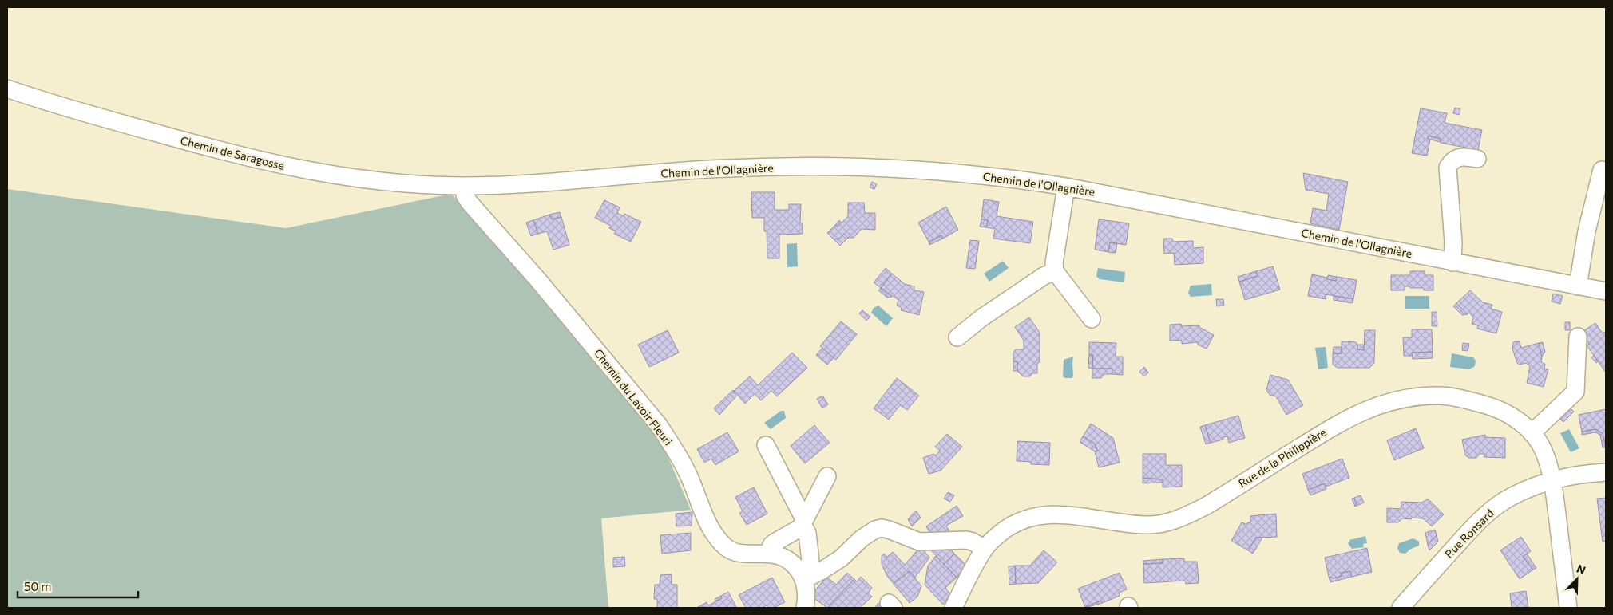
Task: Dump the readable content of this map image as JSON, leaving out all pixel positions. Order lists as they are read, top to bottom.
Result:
{
  "streets": {
    "street": [
      "Chemin de Saragosse",
      "Chemin de l'Ollagnière",
      "Chemin du Lavoir Fleuri",
      "Rue de la Philippière",
      "Rue Ronsard"
    ]
  },
  "crossings": [
    ["Chemin de Saragosse", "Chemin de l'Ollagnière"],
    ["Chemin de Saragosse", "Chemin du Lavoir Fleuri"],
    ["Chemin de l'Ollagnière", "Chemin du Lavoir Fleuri"],
    ["Rue de la Philippière", "Rue Ronsard"]
  ],
  "scale_bar": "50 m",
  "north": "top right"
}
